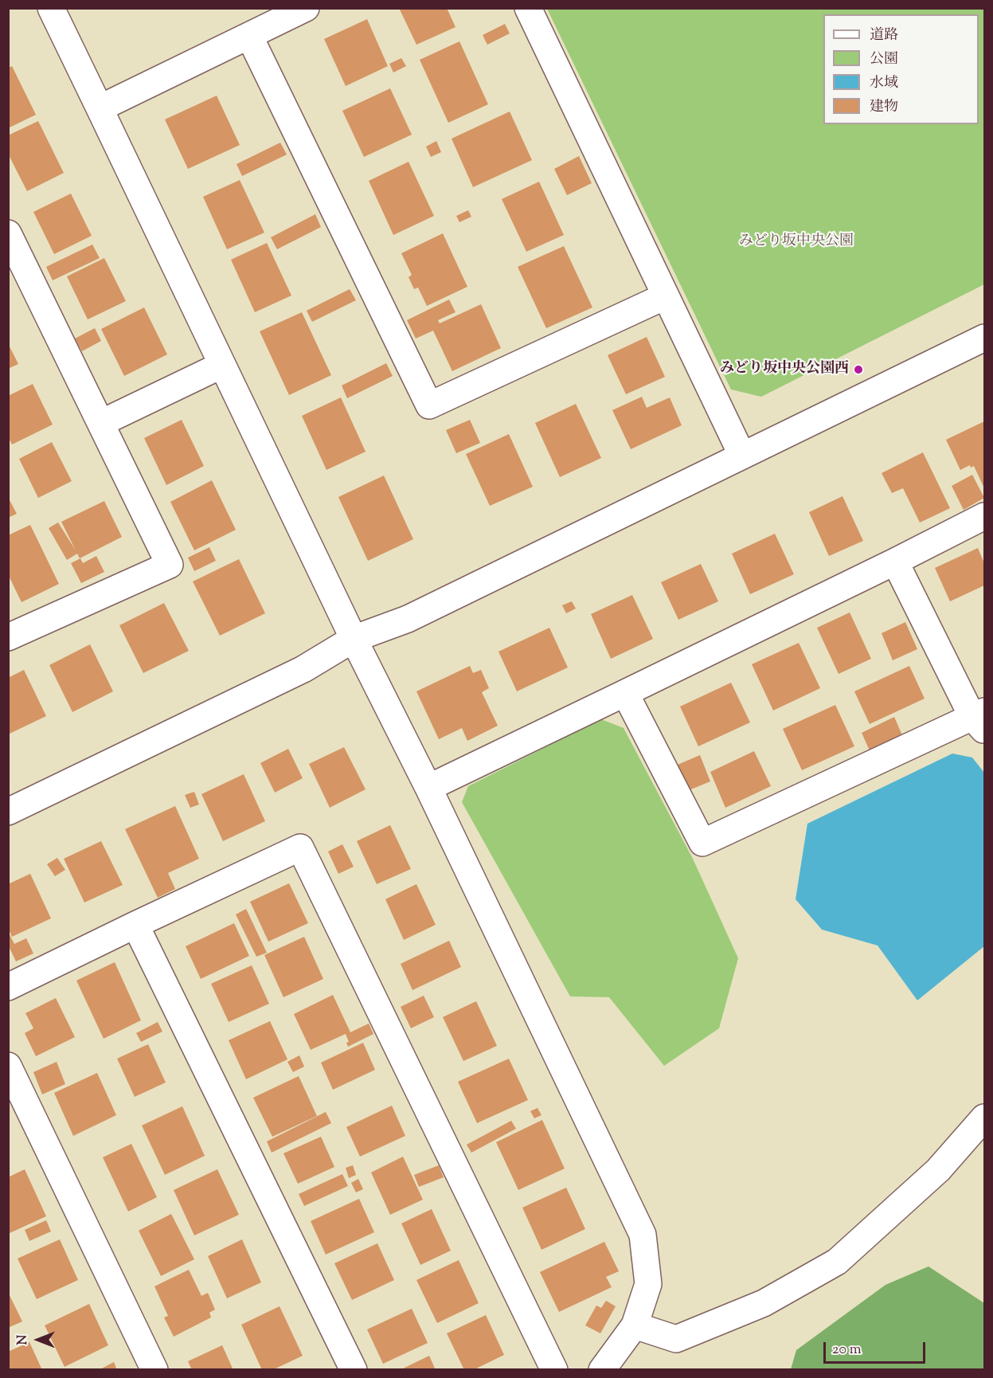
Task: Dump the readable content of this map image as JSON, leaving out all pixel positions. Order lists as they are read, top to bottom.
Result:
{
  "parks": ["みどり坂中央公園"],
  "places": ["みどり坂中央公園西"],
  "legend": [
    "道路",
    "公園",
    "水域",
    "建物"
  ],
  "scale_bar": "20 m",
  "north": "left"
}
